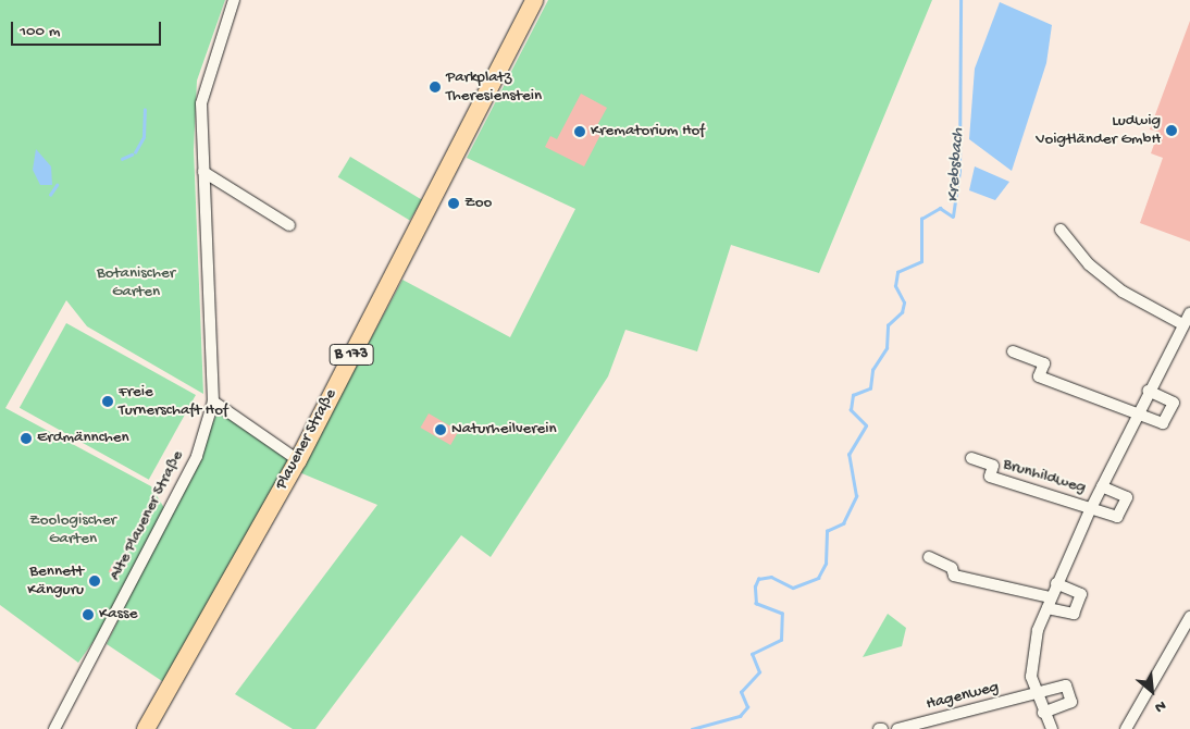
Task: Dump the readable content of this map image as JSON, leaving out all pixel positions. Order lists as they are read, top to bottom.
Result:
{
  "streets": {
    "main road": ["B 173", "Plauener Straße"],
    "street": ["Brunhildweg", "Alte Plauener Straße", "Hagenweg"]
  },
  "water": ["Krebsbach"],
  "parks": ["Botanischer Garten", "Zoologischer Garten"],
  "places": [
    "Parkplatz Theresienstein",
    "Ludwig Voigtländer GmbH",
    "Krematorium Hof",
    "Zoo",
    "Freie Turnerschaft Hof",
    "Naturheilverein",
    "Erdmännchen",
    "Bennett Känguru",
    "Kasse"
  ],
  "scale_bar": "100 m",
  "north": "bottom right"
}
